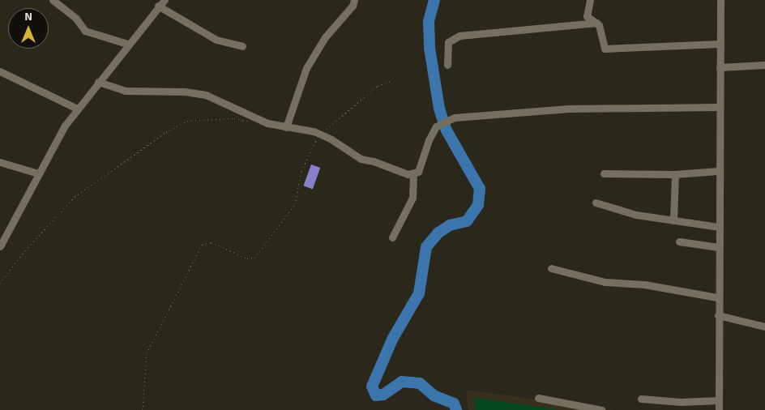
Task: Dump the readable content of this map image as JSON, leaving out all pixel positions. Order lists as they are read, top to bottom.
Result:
{
  "north": "top"
}
